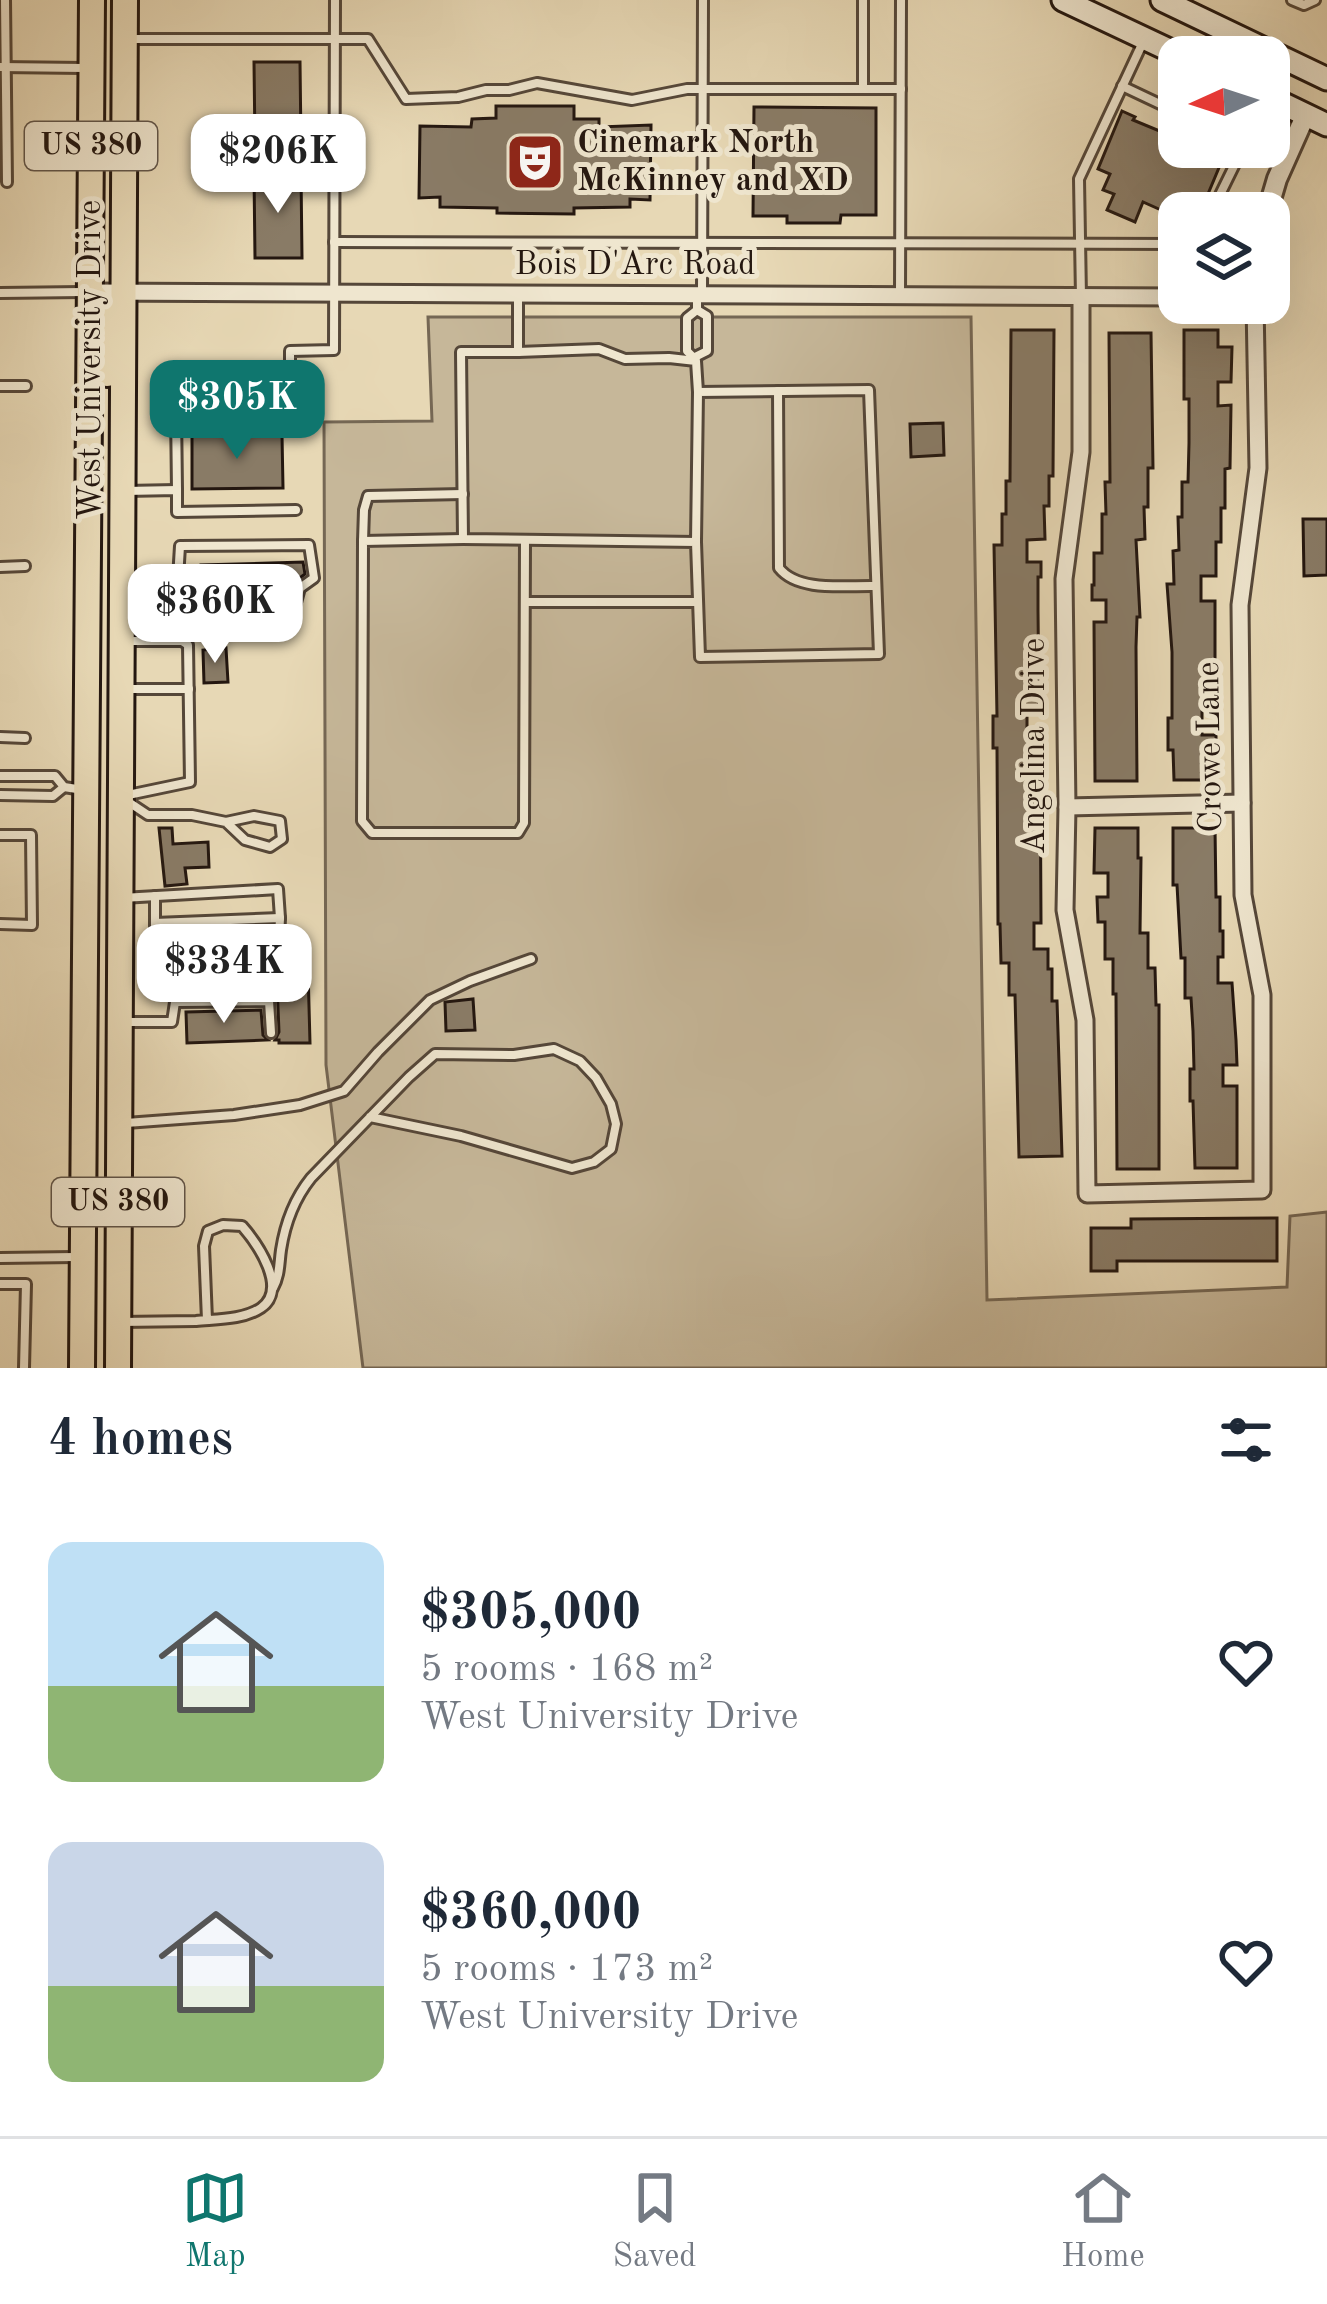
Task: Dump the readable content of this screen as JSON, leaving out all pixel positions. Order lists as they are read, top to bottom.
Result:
{
  "streets": {
    "highway": ["US 380", "West University Drive"],
    "street": ["Bois D'Arc Road", "Angelina Drive", "Crowe Lane"]
  },
  "crossings": [
    ["Bois D'Arc Road", "West University Drive"],
    ["Bois D'Arc Road", "Angelina Drive"],
    ["Angelina Drive", "Crowe Lane"]
  ],
  "places": {
    "theatre": ["Cinemark North McKinney and XD"]
  },
  "north": "left",
  "page": {
    "price": [
      "$206K",
      "$305K",
      "$360K",
      "$334K"
    ],
    "heading": "4 homes",
    "list": [
      {
        "name": "$305,000",
        "note": "5 rooms · 168 m² · West University Drive"
      },
      {
        "name": "$360,000",
        "note": "5 rooms · 173 m² · West University Drive"
      }
    ],
    "tabs": ["Map", "Saved", "Home"]
  }
}
